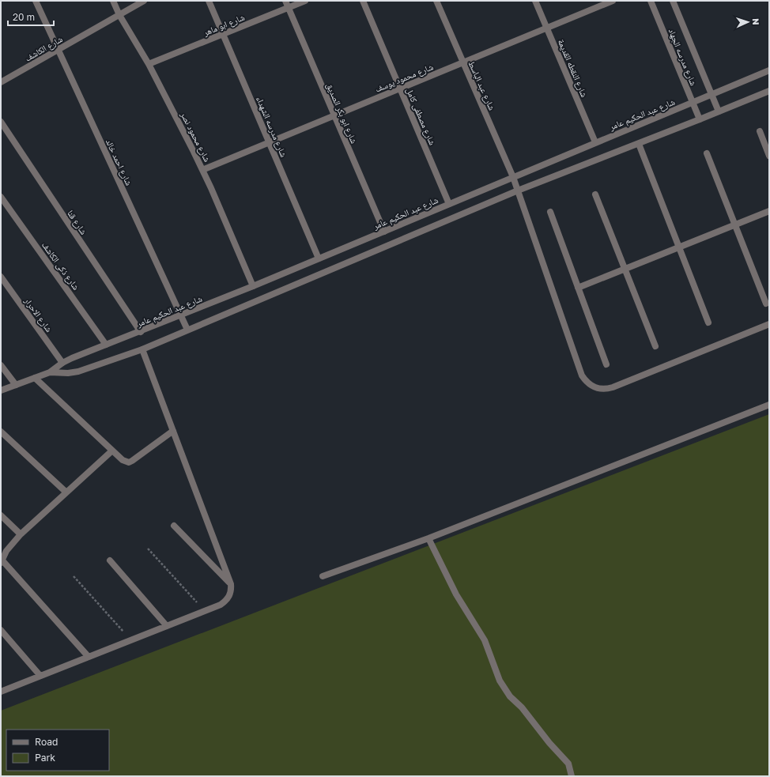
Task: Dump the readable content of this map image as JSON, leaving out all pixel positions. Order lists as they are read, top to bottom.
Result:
{
  "streets": {
    "street": [
      "شارع ابو ماهر",
      "شارع الكاشف",
      "شارع مدرسه الجهاد",
      "شارع النقطه القديمة",
      "شارع محمود يوسف",
      "شارع عبد الباسط",
      "شارع ابو بكر الصديق",
      "شارع عبد الحكيم عامر",
      "شارع مصطفى كامل",
      "شارع مدرسه الشهداء",
      "شارع محمود نصر",
      "شارع احمد خالد",
      "شارع قنا",
      "شارع ذكى الكاشف",
      "شارع الاحرار"
    ]
  },
  "crossings": [
    ["شارع ابو ماهر", "شارع ابو بكر الصديق"],
    ["شارع ابو ماهر", "شارع مدرسه الشهداء"],
    ["شارع ابو ماهر", "شارع محمود نصر"],
    ["شارع الكاشف", "شارع محمود نصر"],
    ["شارع الكاشف", "شارع احمد خالد"],
    ["شارع مدرسه الجهاد", "شارع عبد الحكيم عامر"],
    ["شارع النقطه القديمة", "شارع محمود يوسف"],
    ["شارع النقطه القديمة", "شارع عبد الحكيم عامر"],
    ["شارع محمود يوسف", "شارع عبد الباسط"],
    ["شارع محمود يوسف", "شارع ابو بكر الصديق"],
    ["شارع محمود يوسف", "شارع مصطفى كامل"],
    ["شارع محمود يوسف", "شارع مدرسه الشهداء"],
    ["شارع محمود يوسف", "شارع محمود نصر"],
    ["شارع عبد الباسط", "شارع عبد الحكيم عامر"],
    ["شارع ابو بكر الصديق", "شارع عبد الحكيم عامر"],
    ["شارع عبد الحكيم عامر", "شارع مصطفى كامل"],
    ["شارع عبد الحكيم عامر", "شارع مدرسه الشهداء"],
    ["شارع عبد الحكيم عامر", "شارع محمود نصر"],
    ["شارع عبد الحكيم عامر", "شارع احمد خالد"],
    ["شارع عبد الحكيم عامر", "شارع قنا"],
    ["شارع عبد الحكيم عامر", "شارع ذكى الكاشف"],
    ["شارع عبد الحكيم عامر", "شارع الاحرار"]
  ],
  "legend": ["Road", "Park"],
  "scale_bar": "20 m",
  "north": "right"
}
